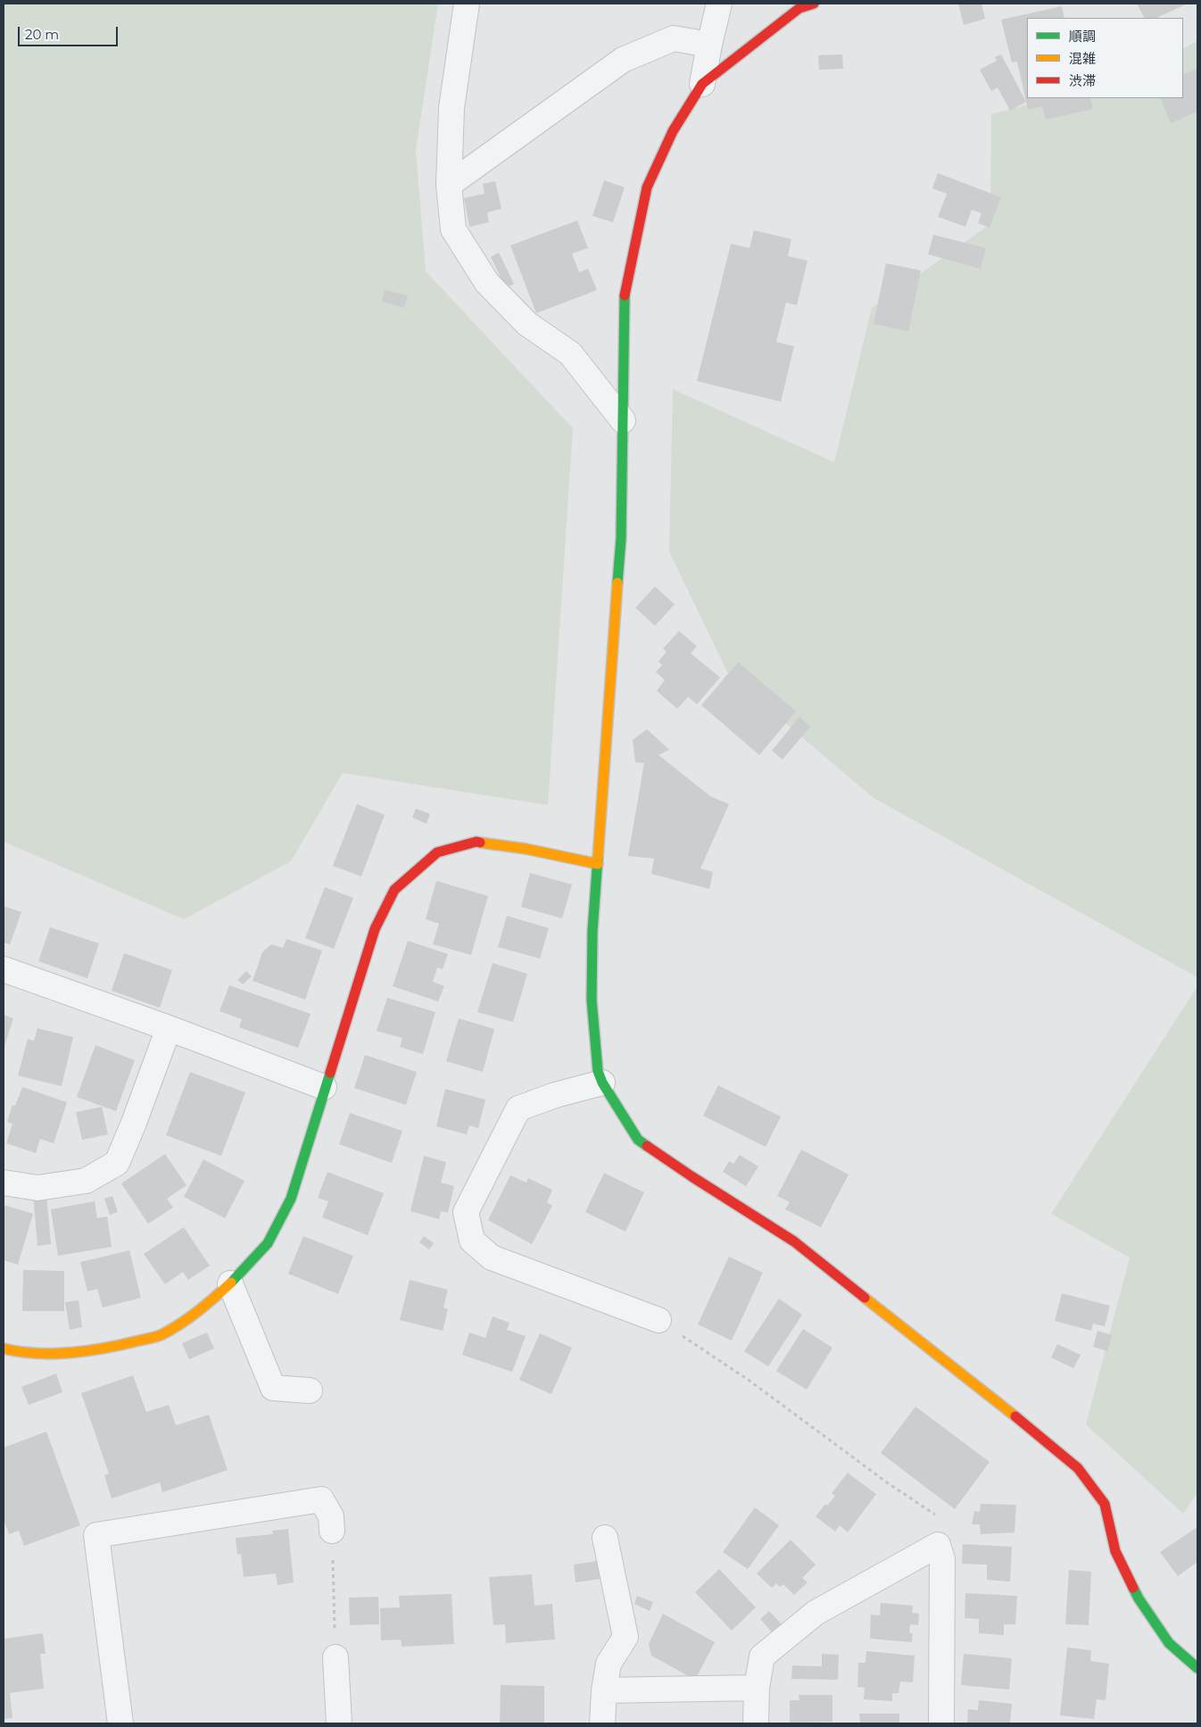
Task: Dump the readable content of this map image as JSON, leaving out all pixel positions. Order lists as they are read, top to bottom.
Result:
{
  "legend": ["順調", "混雑", "渋滞"],
  "scale_bar": "20 m"
}
